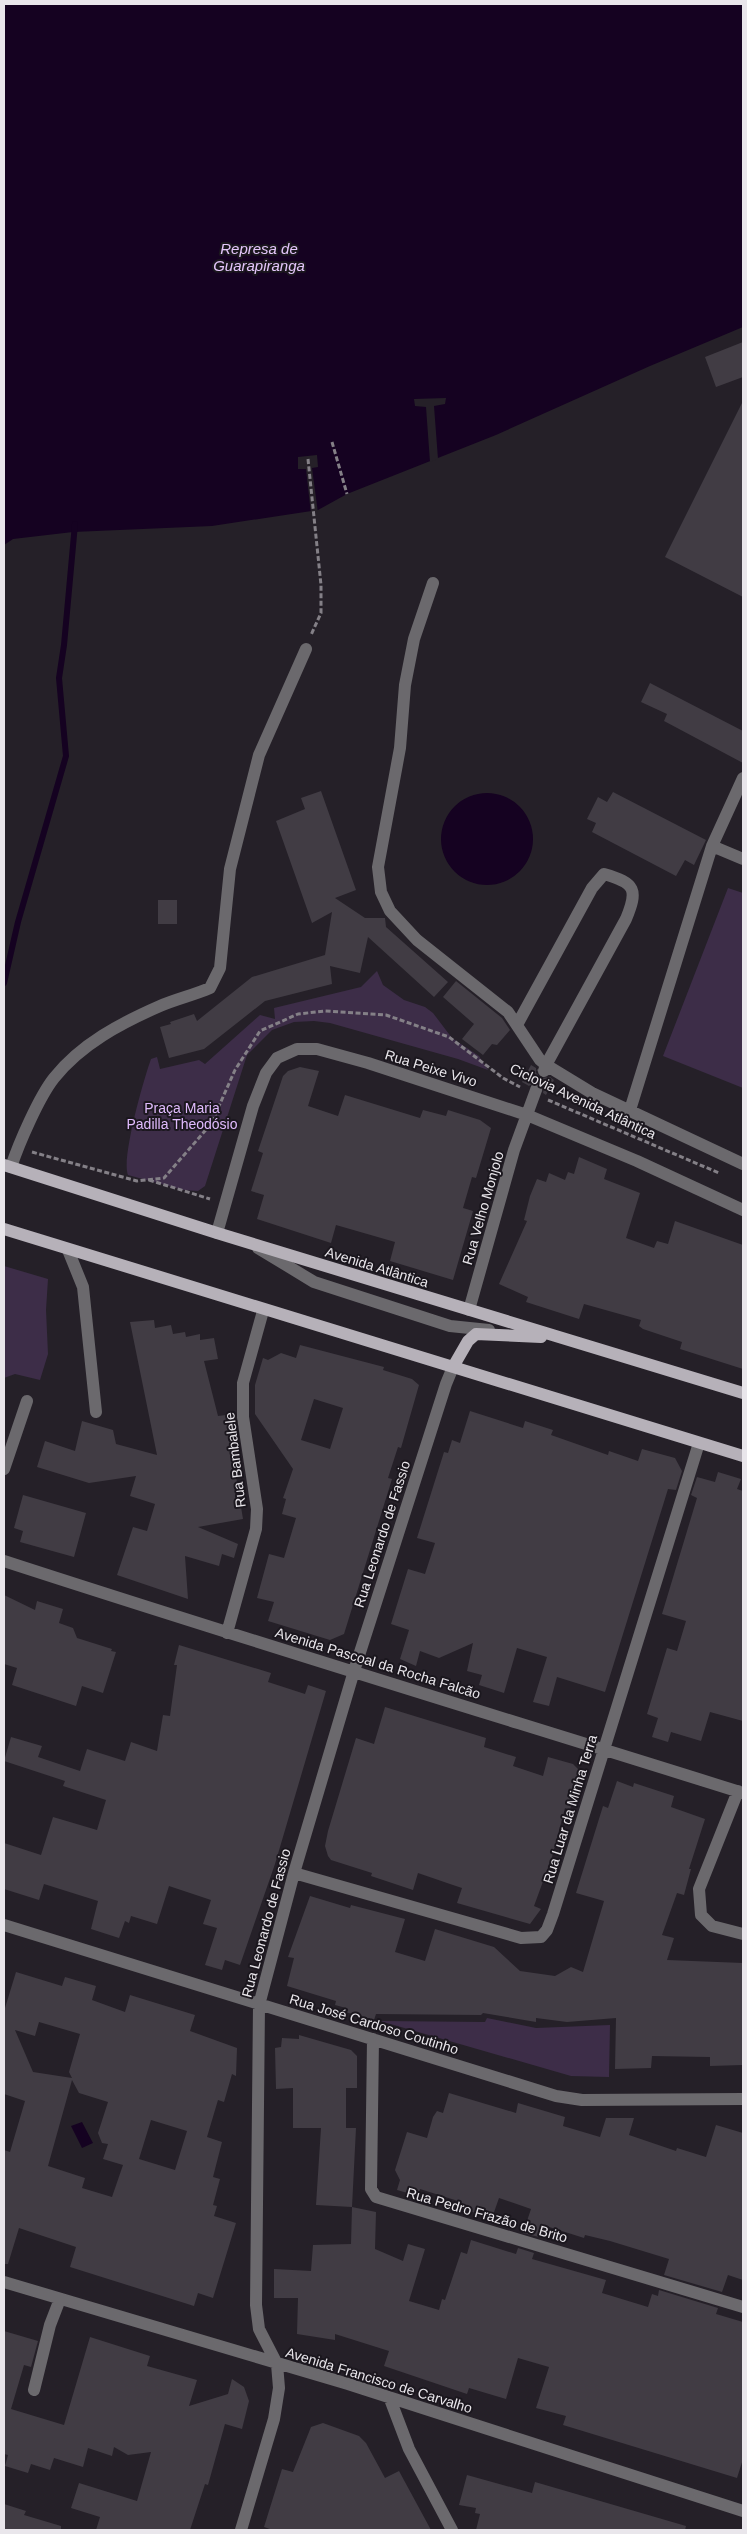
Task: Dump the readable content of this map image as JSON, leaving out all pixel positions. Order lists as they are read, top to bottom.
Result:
{
  "streets": {
    "main road": ["Avenida Atlântica"],
    "street": [
      "Rua Peixe Vivo",
      "Rua Velho Monjolo",
      "Rua Bambalele",
      "Rua Leonardo de Fassio",
      "Avenida Pascoal da Rocha Falcão",
      "Rua Luar da Minha Terra",
      "Rua José Cardoso Coutinho",
      "Rua Pedro Frazão de Brito",
      "Avenida Francisco de Carvalho"
    ],
    "path": ["Ciclovia Avenida Atlântica"]
  },
  "crossings": [
    ["Rua Peixe Vivo", "Rua Velho Monjolo"],
    ["Rua Peixe Vivo", "Avenida Atlântica"],
    ["Ciclovia Avenida Atlântica", "Rua Velho Monjolo"],
    ["Rua Velho Monjolo", "Avenida Atlântica"],
    ["Rua Bambalele", "Avenida Pascoal da Rocha Falcão"],
    ["Rua Leonardo de Fassio", "Avenida Pascoal da Rocha Falcão"],
    ["Rua Leonardo de Fassio", "Rua Luar da Minha Terra"],
    ["Rua Leonardo de Fassio", "Rua José Cardoso Coutinho"],
    ["Rua Leonardo de Fassio", "Avenida Francisco de Carvalho"],
    ["Avenida Pascoal da Rocha Falcão", "Rua Luar da Minha Terra"],
    ["Rua José Cardoso Coutinho", "Rua Pedro Frazão de Brito"]
  ],
  "water": ["Represa de Guarapiranga"],
  "parks": ["Praça Maria Padilla Theodósio"]
}
